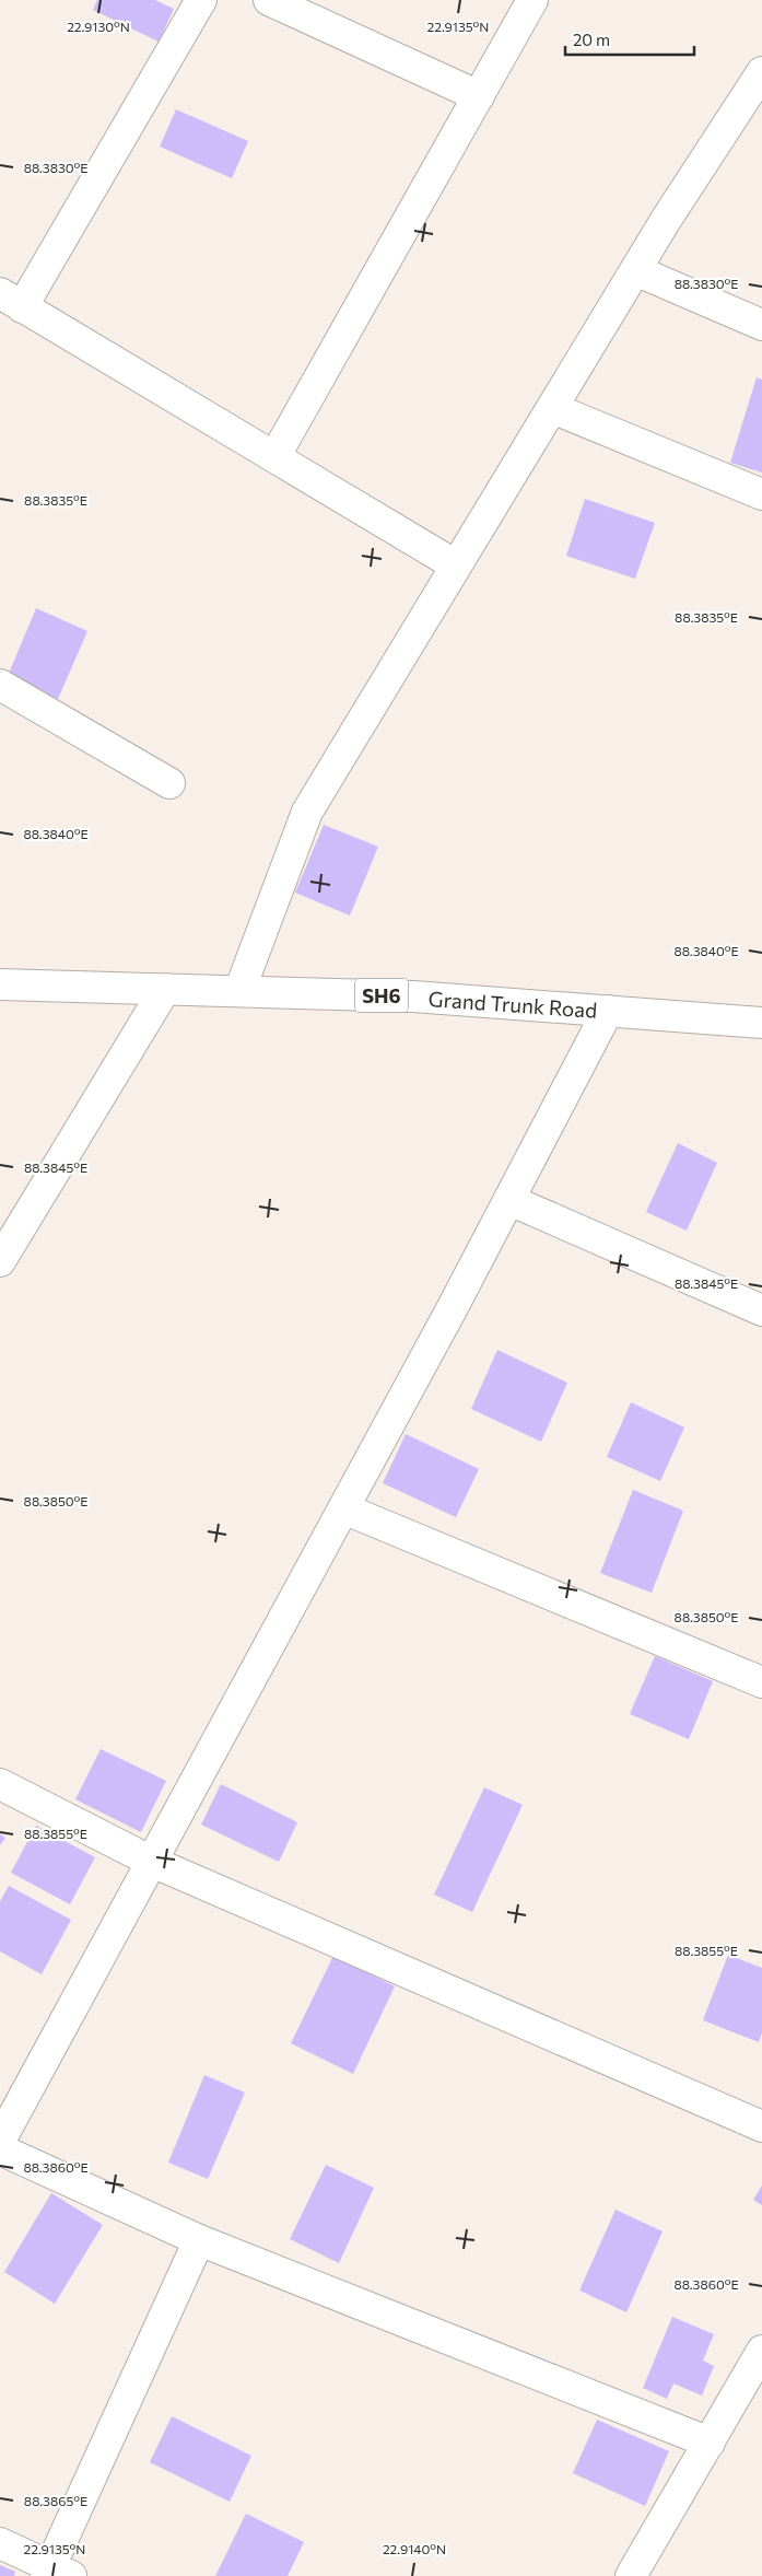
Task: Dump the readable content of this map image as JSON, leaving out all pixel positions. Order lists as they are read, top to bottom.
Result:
{
  "streets": {
    "street": ["SH6", "Grand Trunk Road"]
  },
  "scale_bar": "20 m",
  "coordinates": [
    "22.9130°N",
    "22.9135°N",
    "88.3830°E",
    "88.3835°E",
    "88.3840°E",
    "88.3845°E",
    "88.3850°E",
    "88.3855°E",
    "88.3860°E",
    "88.3865°E",
    "22.9140°N"
  ]
}
